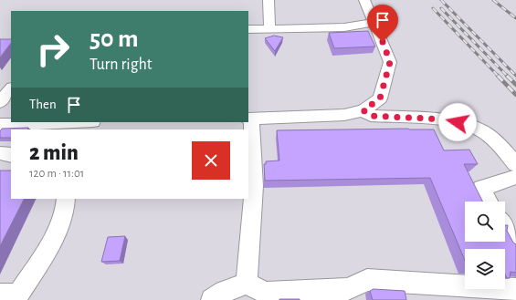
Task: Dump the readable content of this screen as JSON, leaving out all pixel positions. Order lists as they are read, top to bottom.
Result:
{
  "page": {
    "turn": ["50 m", "Turn right"],
    "then": "Then",
    "heading": ["2 min", "120 m · 11:01"]
  }
}
